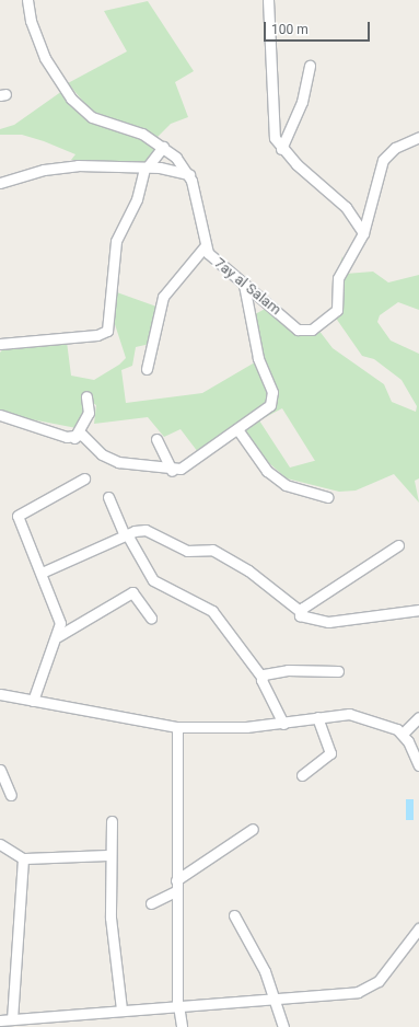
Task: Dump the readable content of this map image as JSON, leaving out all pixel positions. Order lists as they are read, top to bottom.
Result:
{
  "streets": {
    "street": ["7ay al Salam"]
  },
  "scale_bar": "100 m"
}
